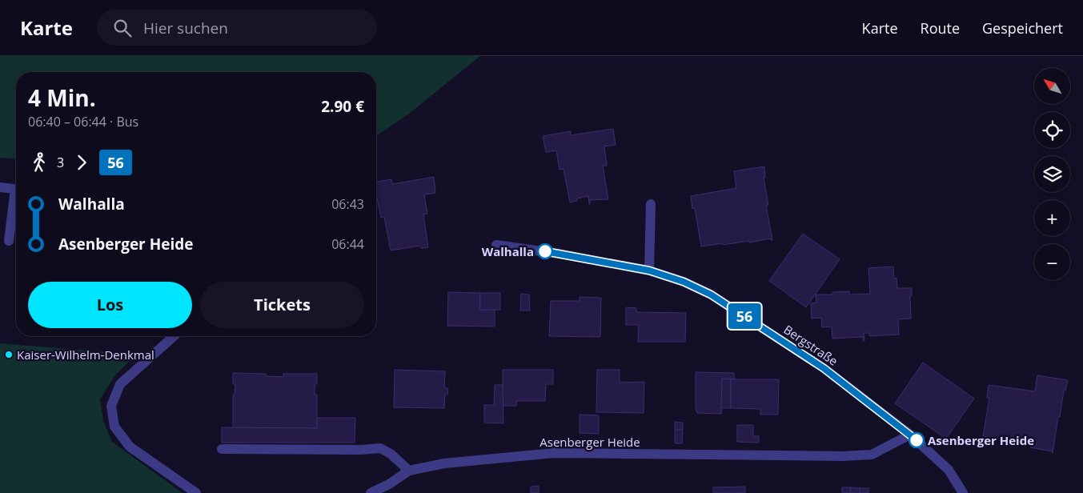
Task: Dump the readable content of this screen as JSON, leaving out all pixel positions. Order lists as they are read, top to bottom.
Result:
{
  "streets": {
    "street": ["Bergstraße", "Asenberger Heide"]
  },
  "crossings": [
    ["Bergstraße", "Asenberger Heide"]
  ],
  "places": ["Walhalla", "Kaiser-Wilhelm-Denkmal", "Asenberger Heide"],
  "lines": ["bus line 56"],
  "north": "top left",
  "page": {
    "header": "Karte",
    "search": "Hier suchen",
    "nav": ["Karte", "Route", "Gespeichert"],
    "on_map": "56",
    "map_buttons": ["+", "−"],
    "heading": ["4 Min.", "06:40 – 06:44 · Bus", "2.90 €"],
    "legs": ["3", "56"],
    "list": [
      {
        "name": "Walhalla",
        "value": "06:43"
      },
      {
        "name": "Asenberger Heide",
        "value": "06:44"
      }
    ],
    "buttons": ["Los", "Tickets"]
  }
}
